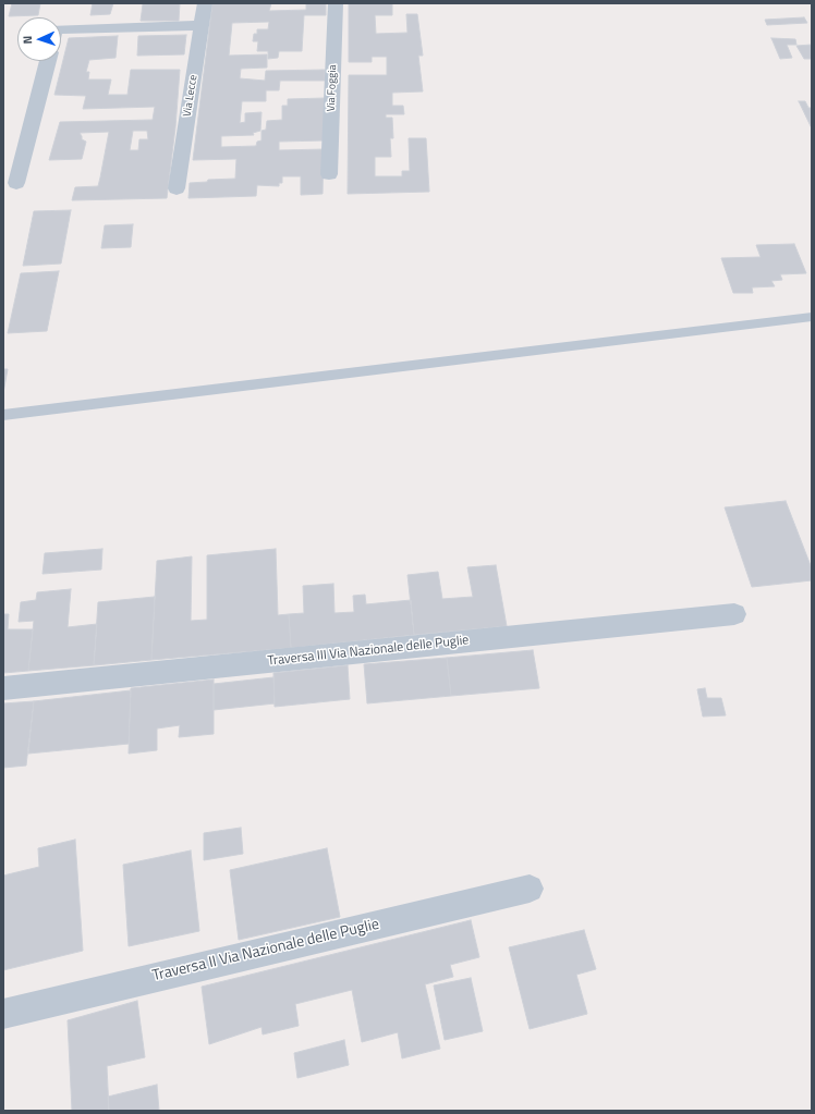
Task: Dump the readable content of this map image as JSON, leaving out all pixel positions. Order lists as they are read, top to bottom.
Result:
{
  "streets": {
    "street": [
      "Via Foggia",
      "Via Lecce",
      "Traversa III Via Nazionale delle Puglie",
      "Traversa II Via Nazionale delle Puglie"
    ]
  },
  "north": "left"
}
